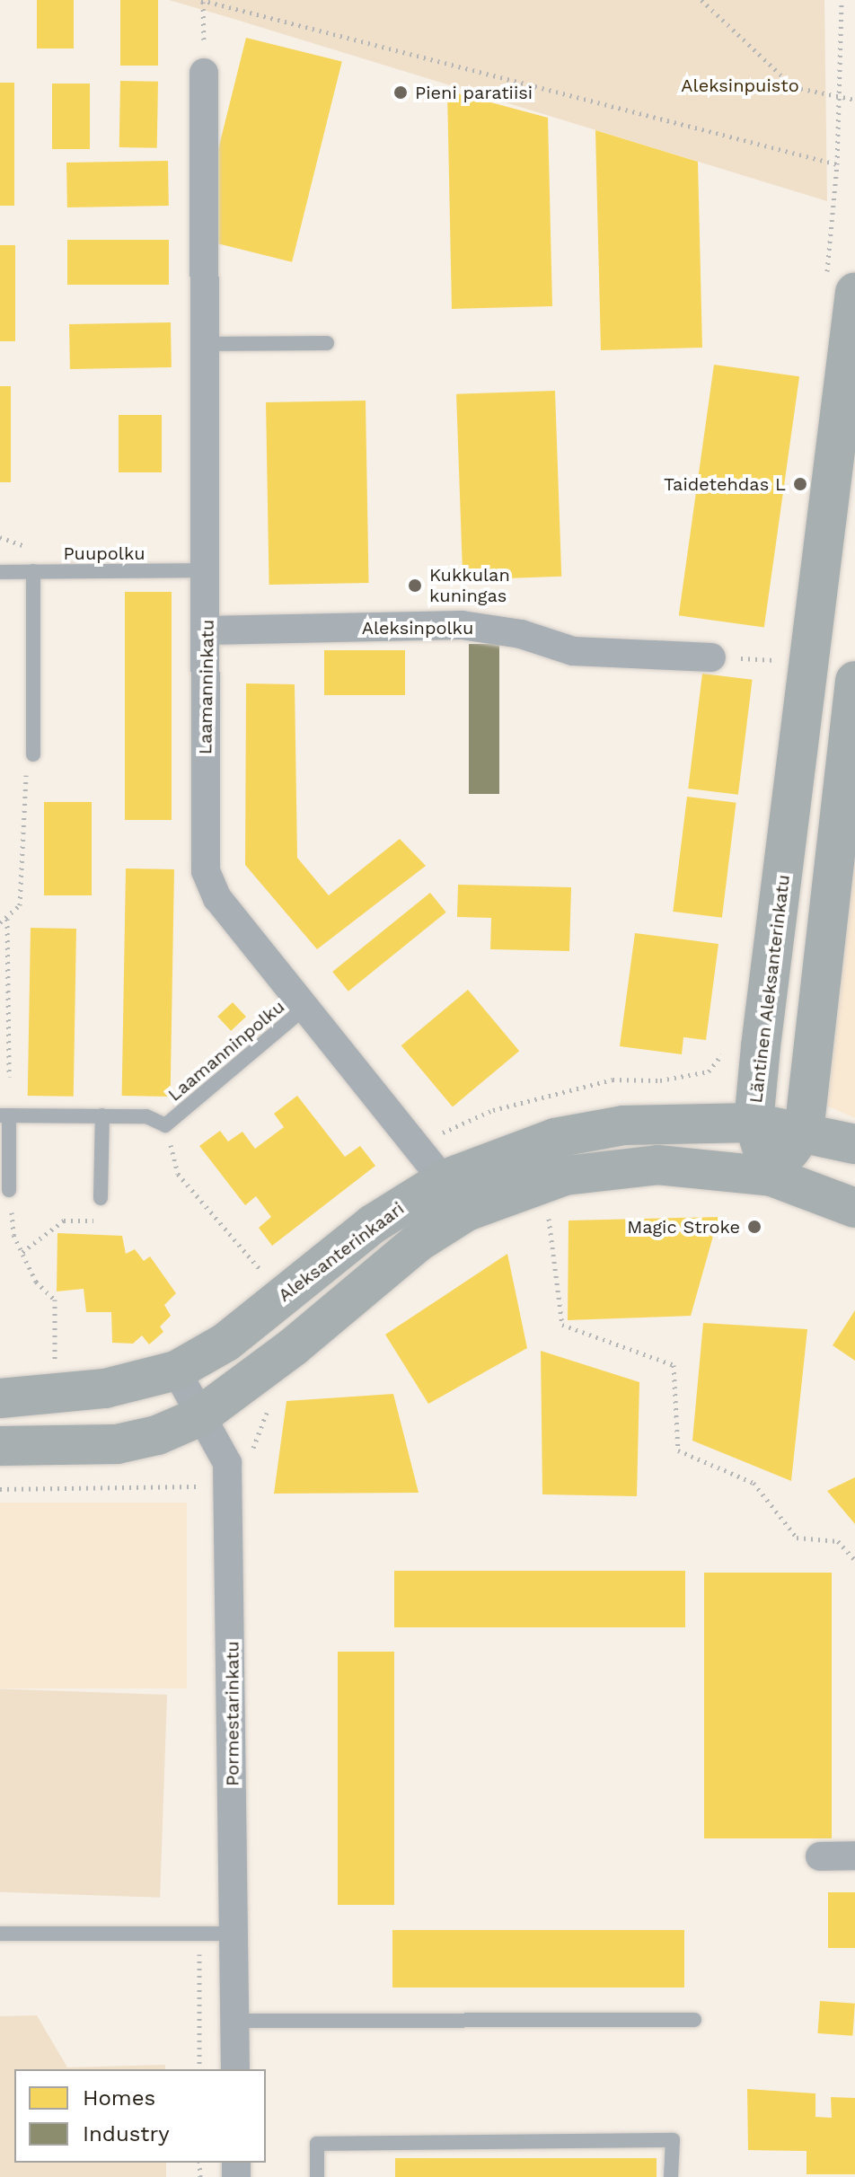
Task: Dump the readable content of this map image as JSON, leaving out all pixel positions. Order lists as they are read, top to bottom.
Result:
{
  "streets": {
    "street": [
      "Aleksinpolku",
      "Laamanninkatu",
      "Läntinen Aleksanterinkatu",
      "Aleksanterinkaari",
      "Pormestarinkatu"
    ],
    "lane": ["Puupolku", "Laamanninpolku"]
  },
  "crossings": [
    ["Puupolku", "Laamanninkatu"],
    ["Aleksinpolku", "Laamanninkatu"],
    ["Laamanninkatu", "Laamanninpolku"],
    ["Laamanninkatu", "Aleksanterinkaari"],
    ["Läntinen Aleksanterinkatu", "Aleksanterinkaari"]
  ],
  "parks": ["Aleksinpuisto"],
  "places": [
    "Pieni paratiisi",
    "Taidetehdas L",
    "Kukkulan kuningas",
    "Magic Stroke"
  ],
  "legend": ["Homes", "Industry"]
}
